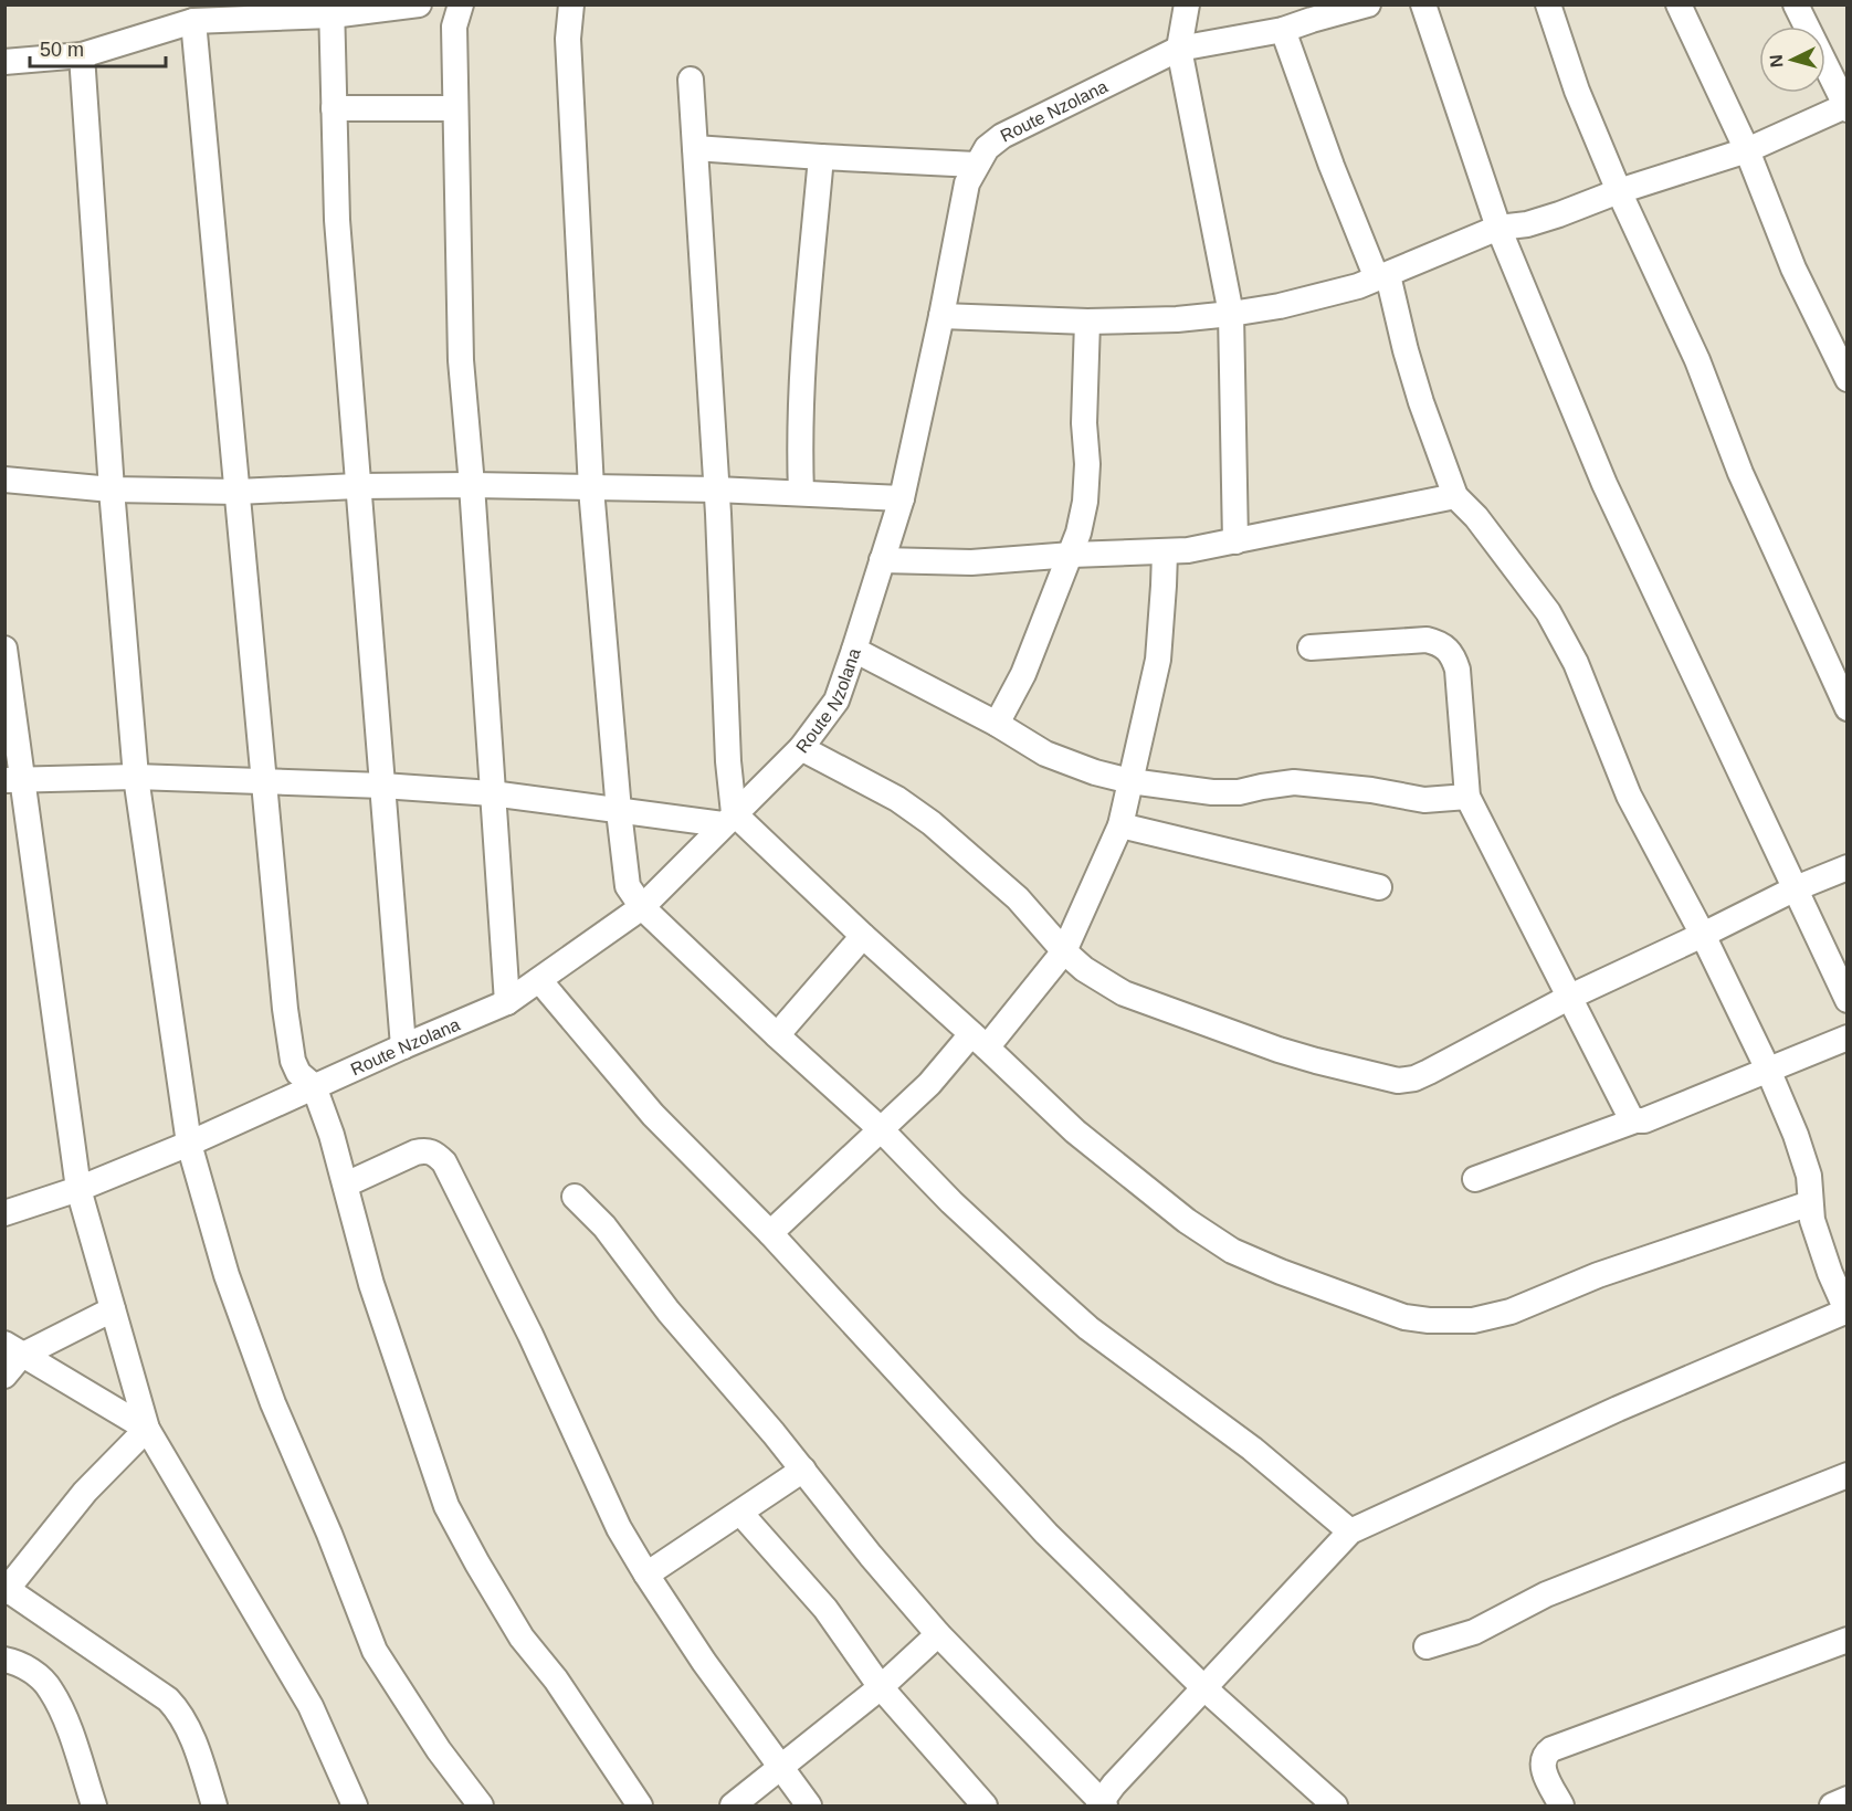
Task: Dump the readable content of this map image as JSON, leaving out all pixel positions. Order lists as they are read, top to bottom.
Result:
{
  "streets": {
    "street": ["Route Nzolana"]
  },
  "scale_bar": "50 m",
  "north": "left"
}
